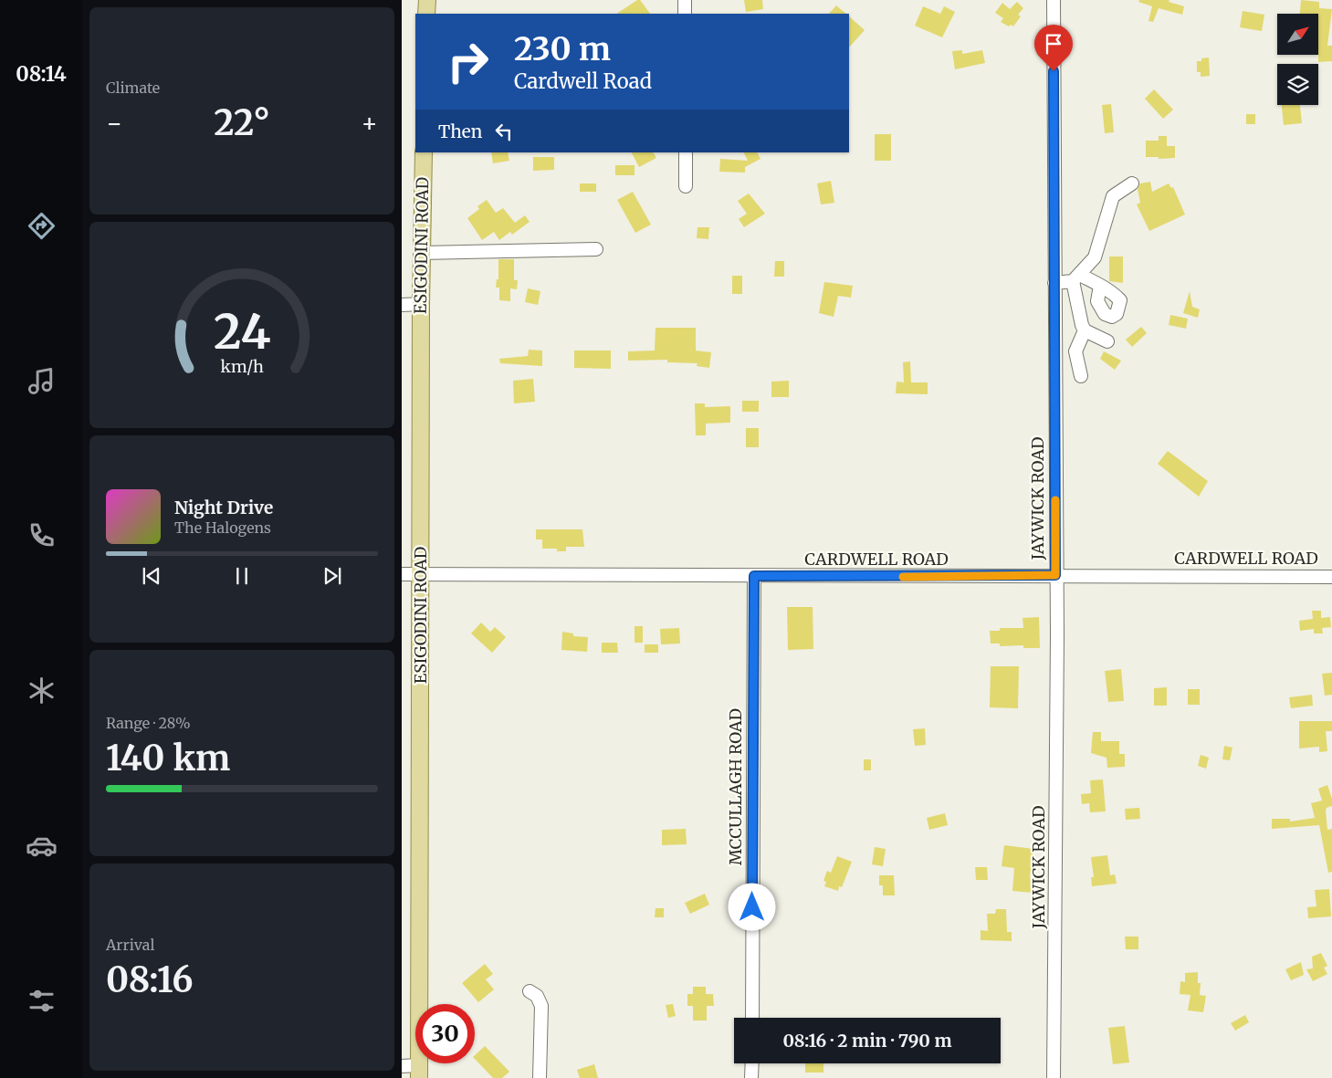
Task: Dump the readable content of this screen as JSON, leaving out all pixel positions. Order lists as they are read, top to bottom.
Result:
{
  "streets": {
    "main road": ["ESIGODINI ROAD"],
    "street": ["JAYWICK ROAD", "CARDWELL ROAD", "MCCULLAGH ROAD"]
  },
  "crossings": [
    ["ESIGODINI ROAD", "CARDWELL ROAD"],
    ["JAYWICK ROAD", "CARDWELL ROAD"],
    ["CARDWELL ROAD", "MCCULLAGH ROAD"]
  ],
  "north": "top right",
  "page": {
    "tabs": "08:14",
    "tile": [
      "Climate",
      ["Range · 28%", "140 km"],
      ["Arrival", "08:16"]
    ],
    "turn": ["230 m", "Cardwell Road"],
    "heat": ["−", "22°", "+"],
    "then": "Then",
    "song": ["Night Drive", "The Halogens"],
    "limit": "30",
    "trip": "08:16 · 2 min · 790 m",
    "gauge": ["24", "km/h"]
  }
}
